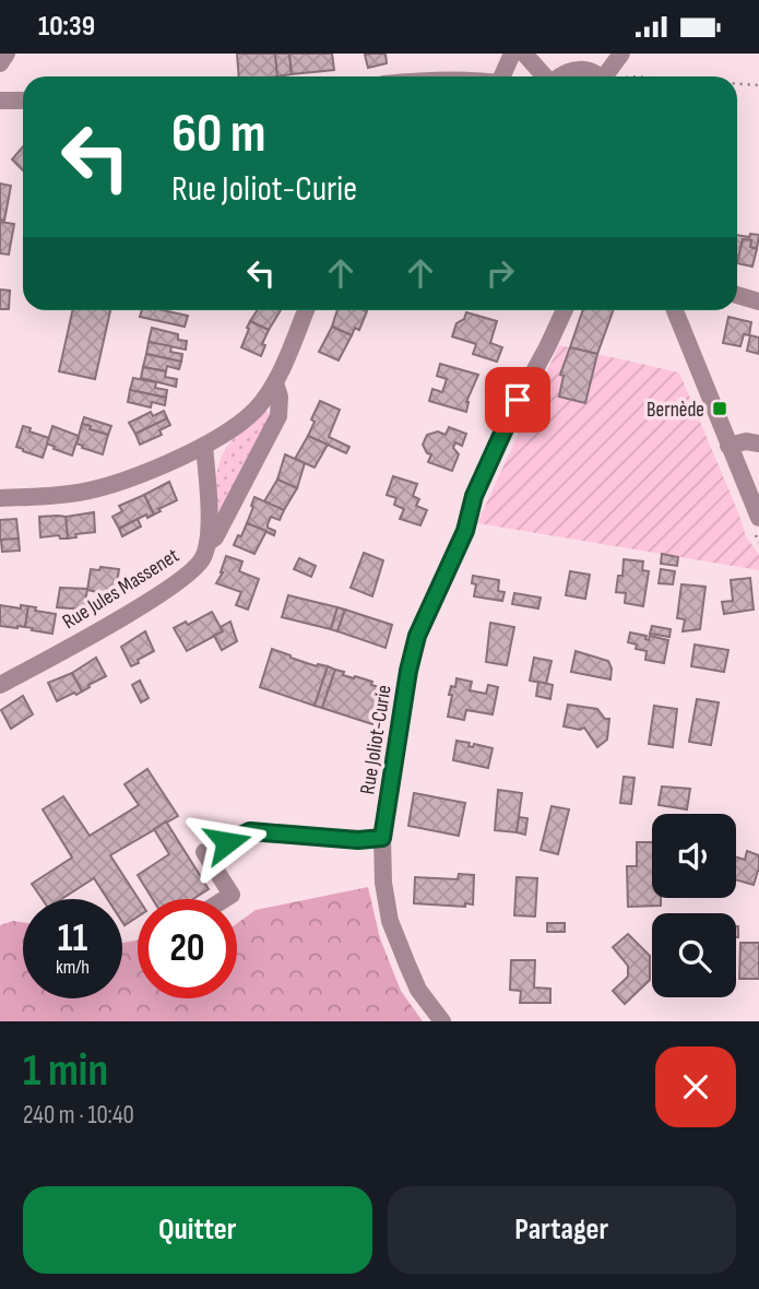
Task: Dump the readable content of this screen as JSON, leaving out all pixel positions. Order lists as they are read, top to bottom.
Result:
{
  "streets": {
    "street": ["Rue Jules Massenet", "Rue Joliot-Curie"]
  },
  "places": {
    "transit": ["Bernède"]
  },
  "page": {
    "status": "10:39",
    "turn": ["60 m", "Rue Joliot-Curie"],
    "speed": "11 km/h",
    "limit": "20",
    "heading": ["1 min", "240 m · 10:40"],
    "buttons": ["Quitter", "Partager"]
  }
}
